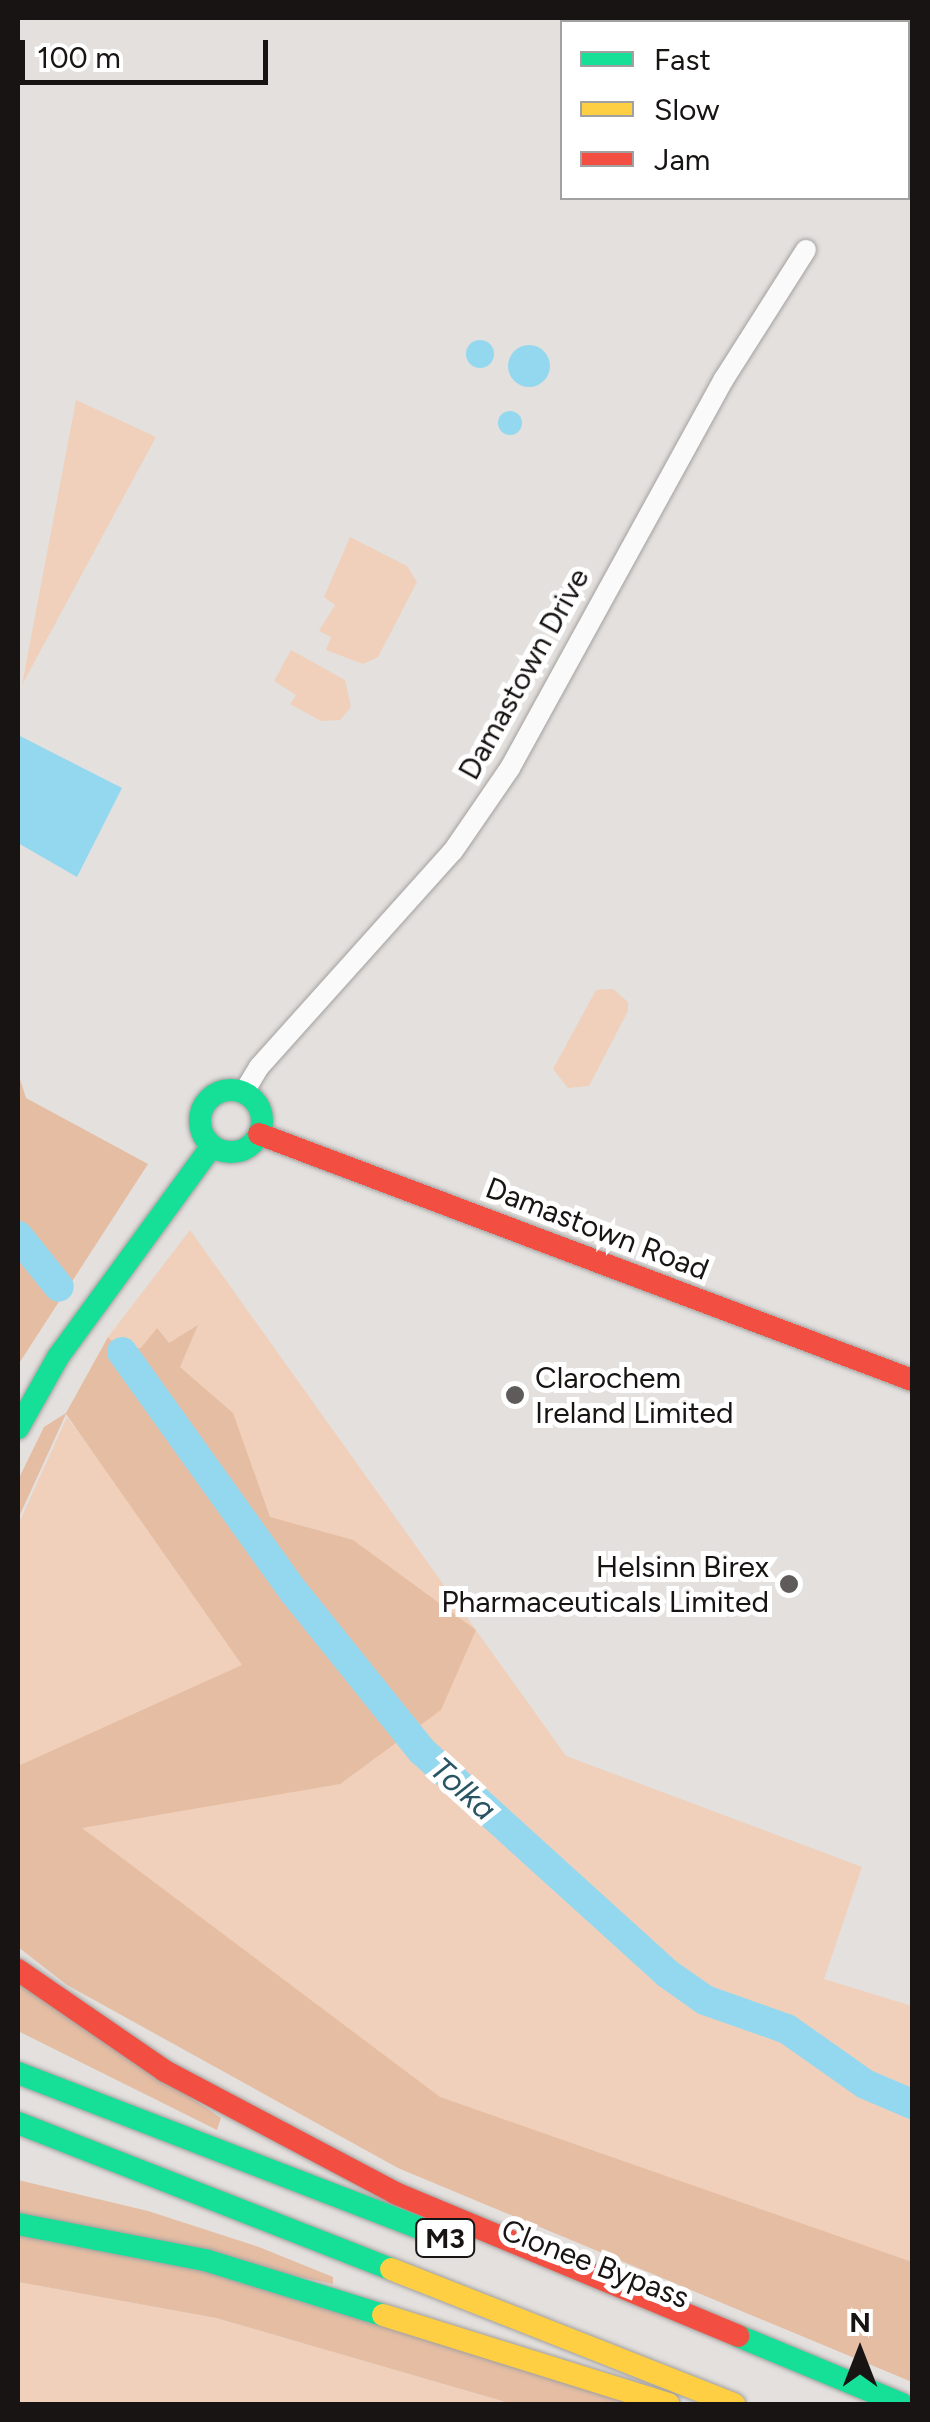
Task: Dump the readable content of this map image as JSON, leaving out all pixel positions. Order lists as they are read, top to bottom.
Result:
{
  "streets": {
    "main road": ["Damastown Road", "M3", "Clonee Bypass"],
    "street": ["Damastown Drive"]
  },
  "crossings": [
    ["Damastown Drive", "Damastown Road"]
  ],
  "water": ["Tolka"],
  "places": ["Clarochem Ireland Limited", "Helsinn Birex Pharmaceuticals Limited"],
  "legend": ["Fast", "Slow", "Jam"],
  "scale_bar": "100 m",
  "north": "top"
}
